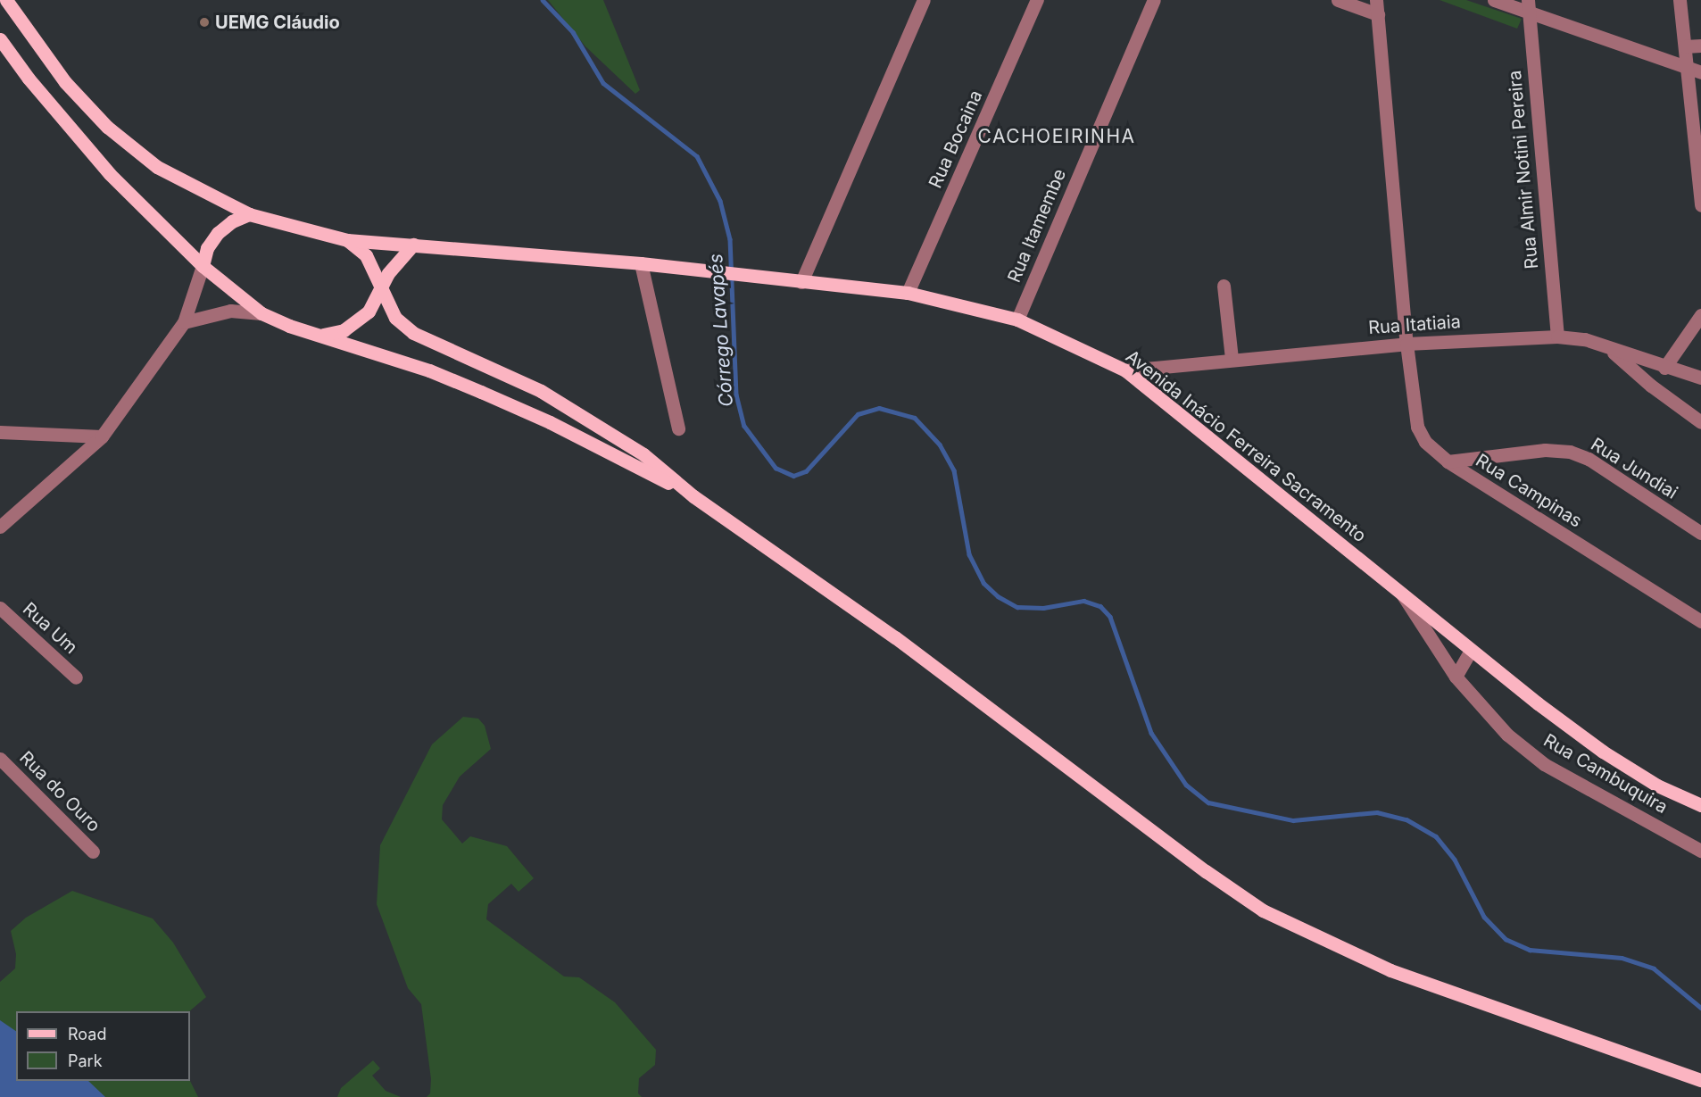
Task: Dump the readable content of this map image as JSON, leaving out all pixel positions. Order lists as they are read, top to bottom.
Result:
{
  "streets": {
    "main road": ["Avenida Inácio Ferreira Sacramento"],
    "street": [
      "Rua Bocaina",
      "Rua Almir Notini Pereira",
      "Rua Itamembe",
      "Rua Itatiaia",
      "Rua Jundiai",
      "Rua Campinas",
      "Rua Um",
      "Rua Cambuquira",
      "Rua do Ouro"
    ]
  },
  "crossings": [
    ["Rua Bocaina", "Avenida Inácio Ferreira Sacramento"],
    ["Rua Almir Notini Pereira", "Rua Itatiaia"],
    ["Rua Itamembe", "Avenida Inácio Ferreira Sacramento"],
    ["Rua Itatiaia", "Avenida Inácio Ferreira Sacramento"],
    ["Rua Itatiaia", "Rua Campinas"],
    ["Avenida Inácio Ferreira Sacramento", "Rua Cambuquira"],
    ["Rua Jundiai", "Rua Campinas"]
  ],
  "districts": ["CACHOEIRINHA"],
  "water": ["Córrego Lavapés"],
  "places": ["UEMG Cláudio"],
  "legend": ["Road", "Park"]
}
